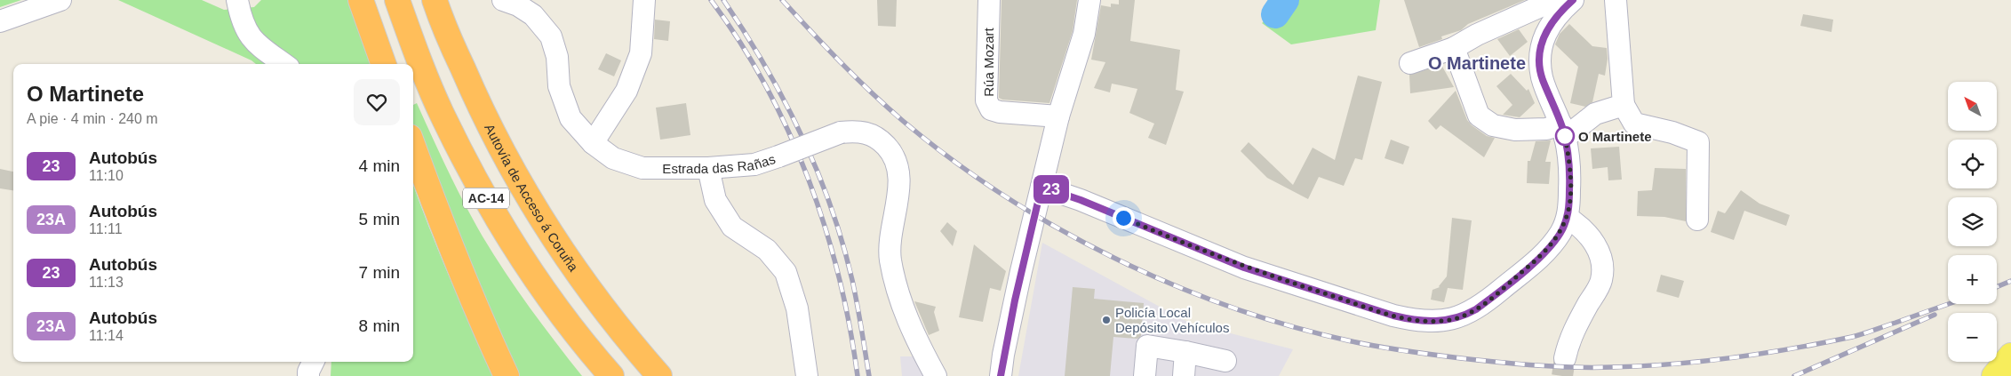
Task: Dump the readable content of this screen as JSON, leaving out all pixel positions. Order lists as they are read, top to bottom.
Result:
{
  "streets": {
    "highway": ["Autovía de Acceso á Coruña", "AC-14"],
    "street": ["Rúa Mozart", "Estrada das Rañas"]
  },
  "districts": ["O Martinete"],
  "places": ["O Martinete", "Policía Local Depósito Vehículos"],
  "lines": ["bus line 23"],
  "north": "top left",
  "page": {
    "on_map": "23",
    "heading": ["O Martinete", "A pie · 4 min · 240 m"],
    "map_buttons": ["+", "−"],
    "list": [
      {
        "mark": "23",
        "name": "Autobús",
        "note": "11:10",
        "value": "4 min"
      },
      {
        "mark": "23A",
        "name": "Autobús",
        "note": "11:11",
        "value": "5 min"
      },
      {
        "mark": "23",
        "name": "Autobús",
        "note": "11:13",
        "value": "7 min"
      },
      {
        "mark": "23A",
        "name": "Autobús",
        "note": "11:14",
        "value": "8 min"
      }
    ]
  }
}
